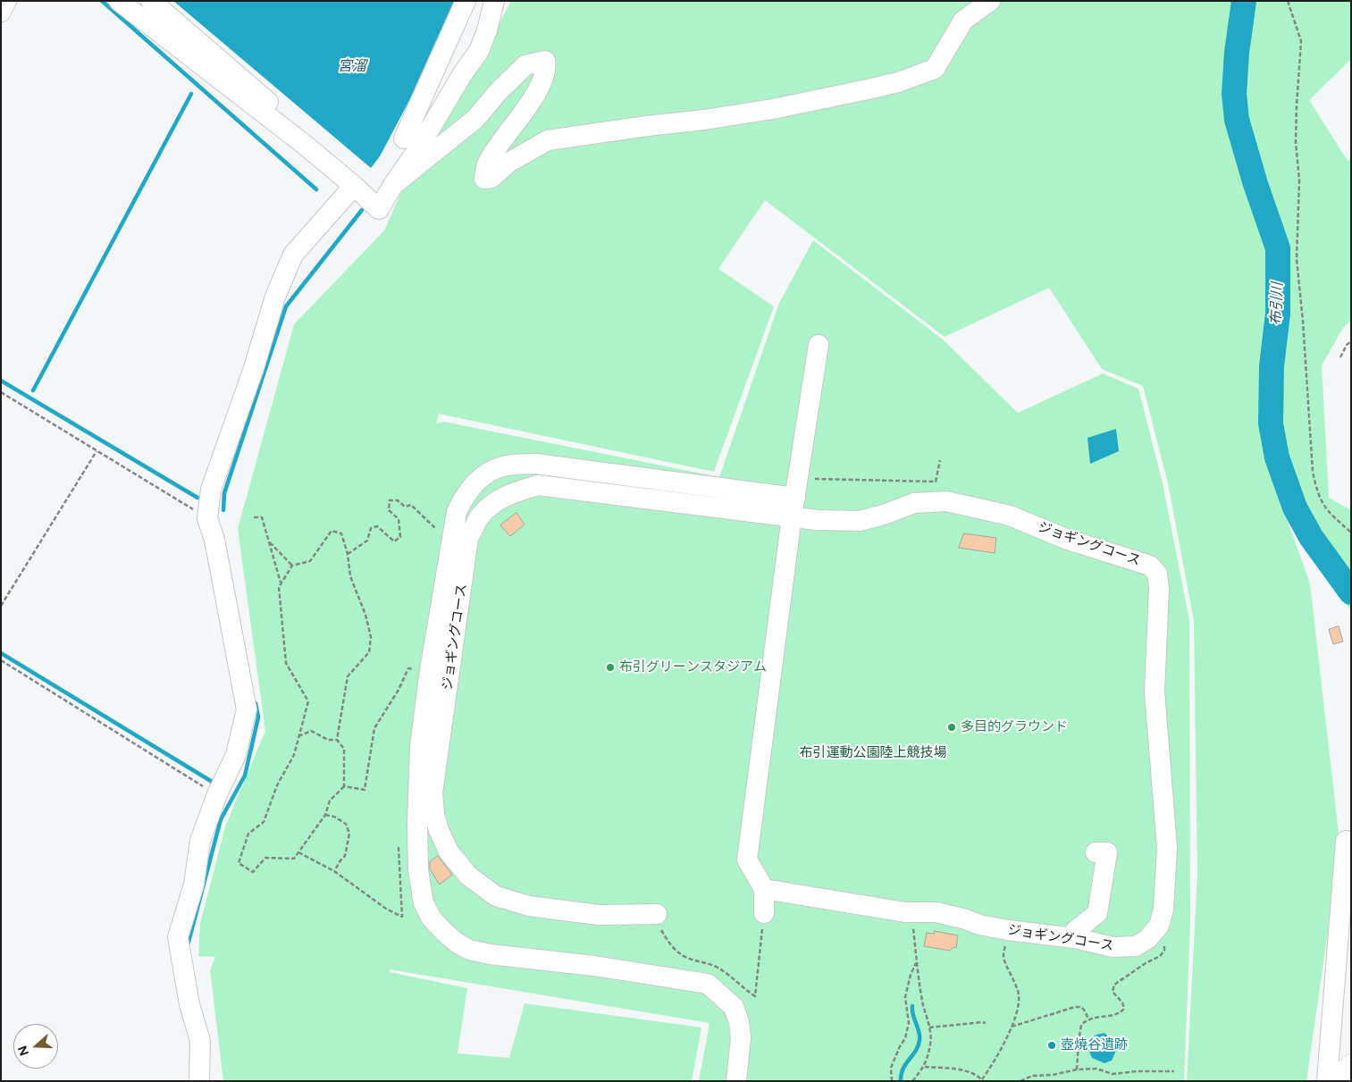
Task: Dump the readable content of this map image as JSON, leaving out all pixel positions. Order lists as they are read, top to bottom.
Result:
{
  "streets": {
    "street": ["ジョギングコース"]
  },
  "water": ["宮溜", "布引川"],
  "parks": ["布引運動公園陸上競技場"],
  "places": ["布引グリーンスタジアム", "多目的グラウンド", "壺焼谷遺跡"],
  "north": "left"
}
